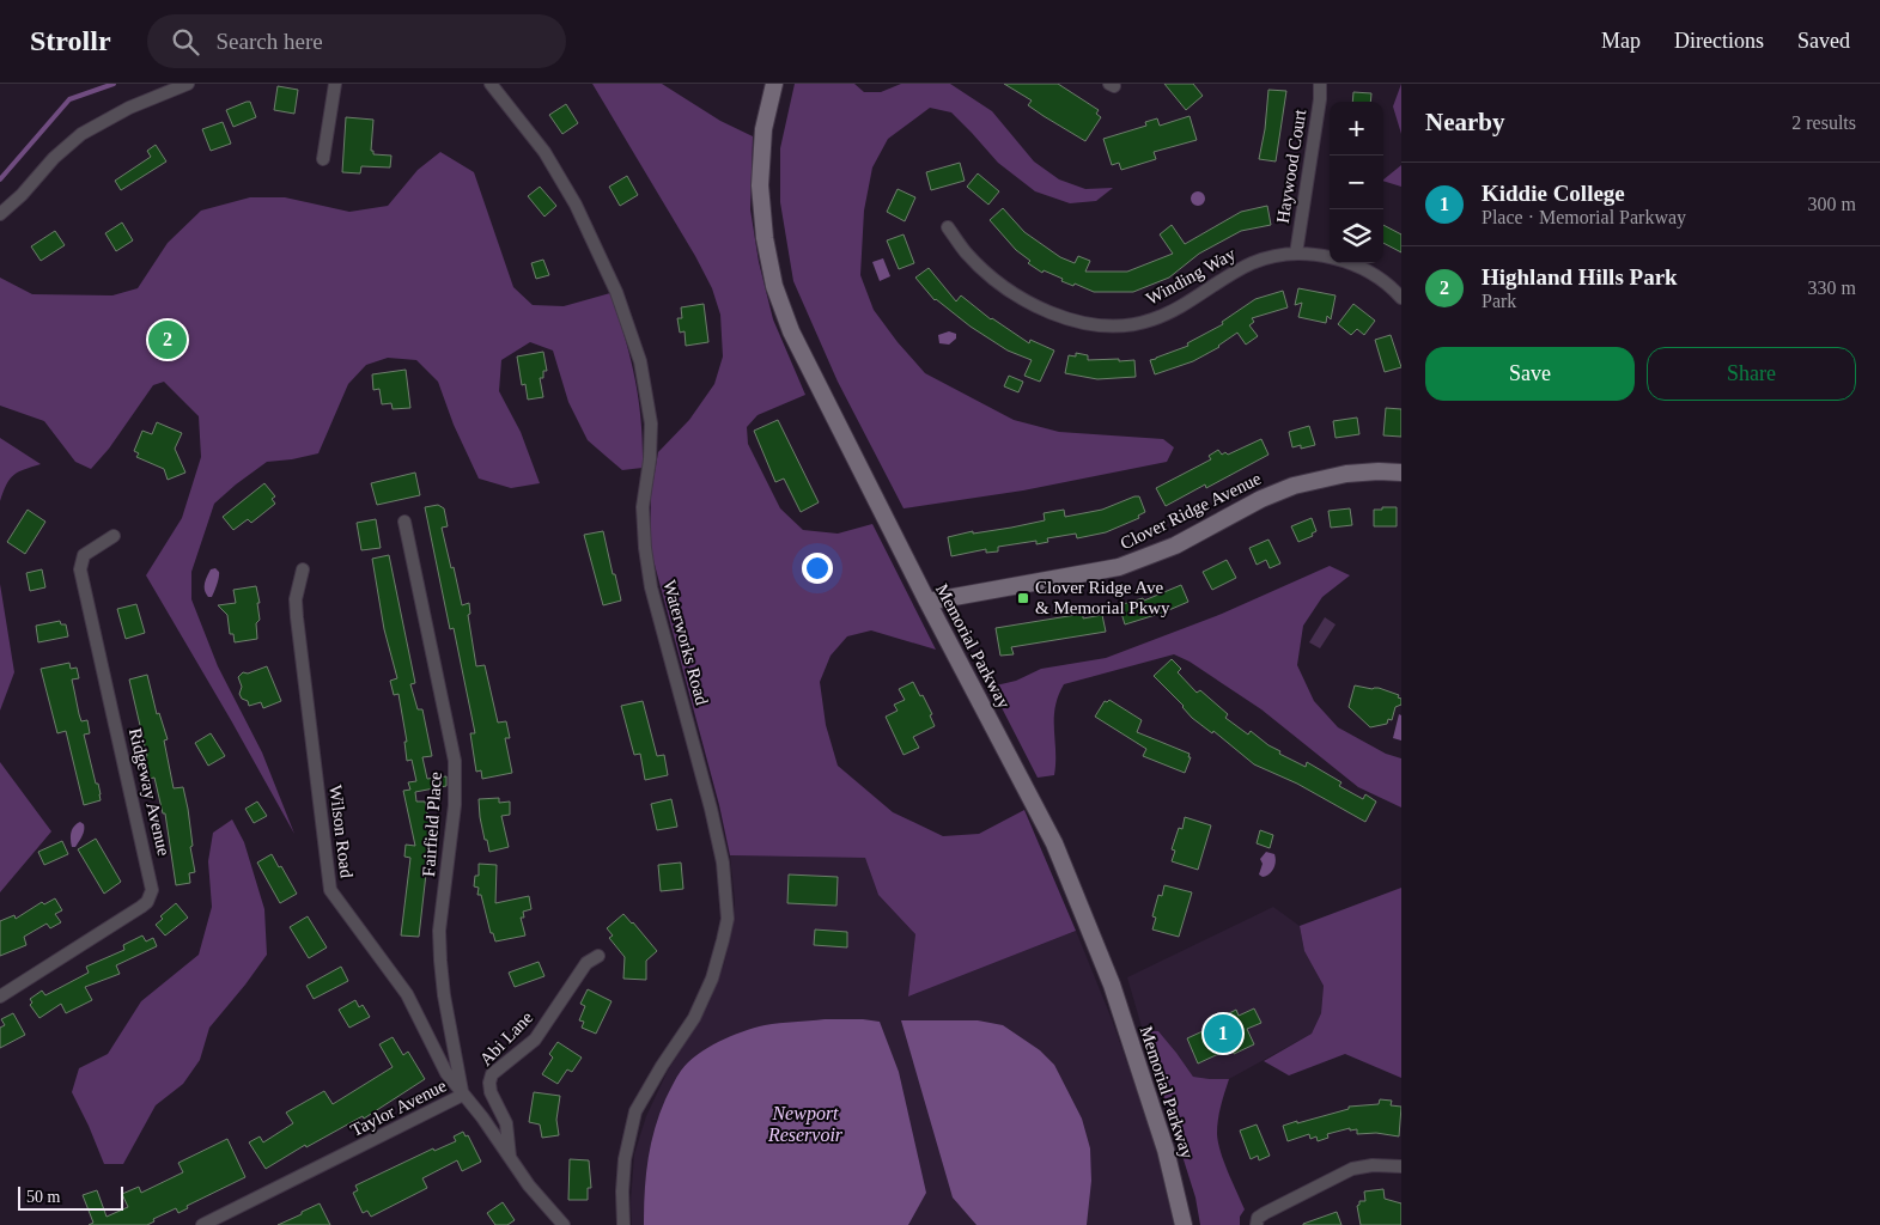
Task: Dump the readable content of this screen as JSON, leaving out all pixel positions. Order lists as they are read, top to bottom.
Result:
{
  "streets": {
    "main road": ["Clover Ridge Avenue", "Memorial Parkway"],
    "street": [
      "Haywood Court",
      "Winding Way",
      "Waterworks Road",
      "Ridgeway Avenue",
      "Fairfield Place",
      "Wilson Road",
      "Abi Lane",
      "Taylor Avenue"
    ]
  },
  "crossings": [
    ["Haywood Court", "Winding Way"],
    ["Clover Ridge Avenue", "Memorial Parkway"],
    ["Fairfield Place", "Wilson Road"],
    ["Fairfield Place", "Taylor Avenue"],
    ["Wilson Road", "Taylor Avenue"],
    ["Abi Lane", "Taylor Avenue"]
  ],
  "water": ["Newport Reservoir"],
  "places": {
    "transit": ["Clover Ridge Ave & Memorial Pkwy"]
  },
  "scale_bar": "50 m",
  "page": {
    "header": "Strollr",
    "search": "Search here",
    "nav": ["Map", "Directions", "Saved"],
    "heading": ["Nearby", "2 results"],
    "map_buttons": ["+", "−"],
    "list": [
      {
        "mark": "1",
        "name": "Kiddie College",
        "note": "Place · Memorial Parkway",
        "value": "300 m"
      },
      {
        "mark": "2",
        "name": "Highland Hills Park",
        "note": "Park",
        "value": "330 m"
      }
    ],
    "pins": ["2", "1"],
    "buttons": ["Save", "Share"],
    "scale": "50 m"
  }
}
